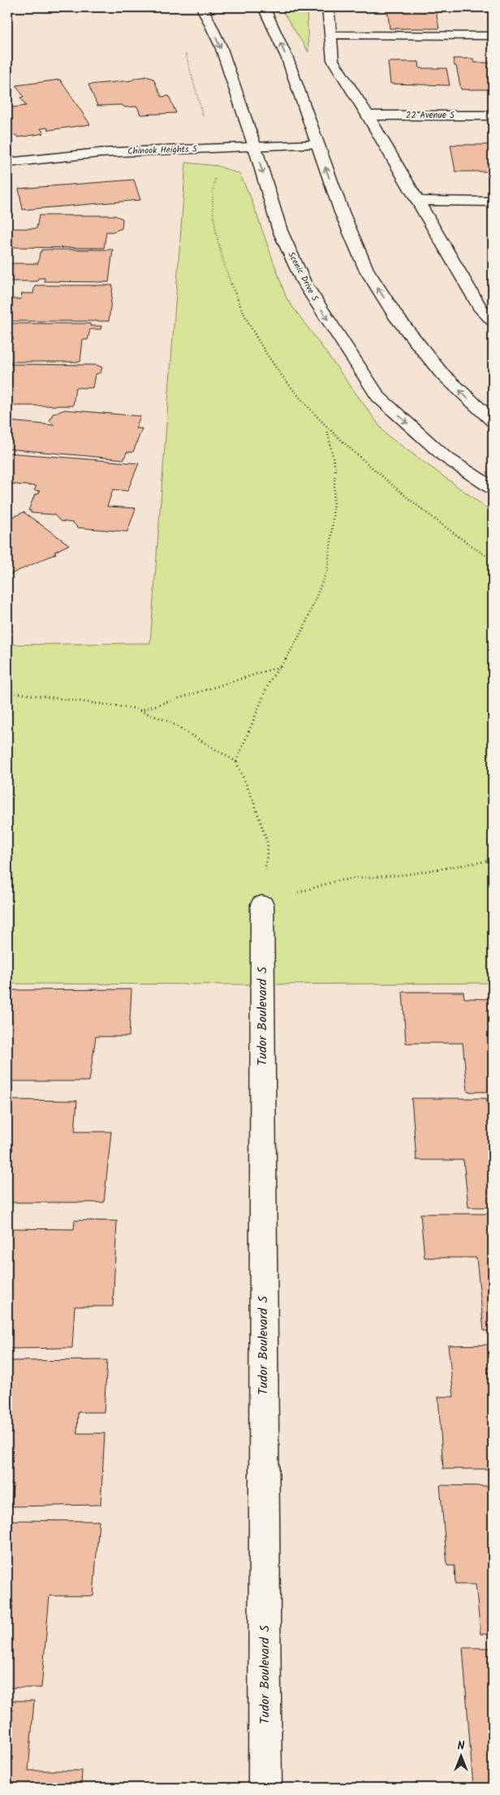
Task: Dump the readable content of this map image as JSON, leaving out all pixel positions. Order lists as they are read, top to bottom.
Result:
{
  "streets": {
    "main road": [
      "22 Avenue S",
      "Chinook Heights S",
      "Scenic Drive S",
      "Tudor Boulevard S"
    ]
  },
  "crossings": [
    ["Chinook Heights S", "Scenic Drive S"]
  ],
  "north": "top"
}
